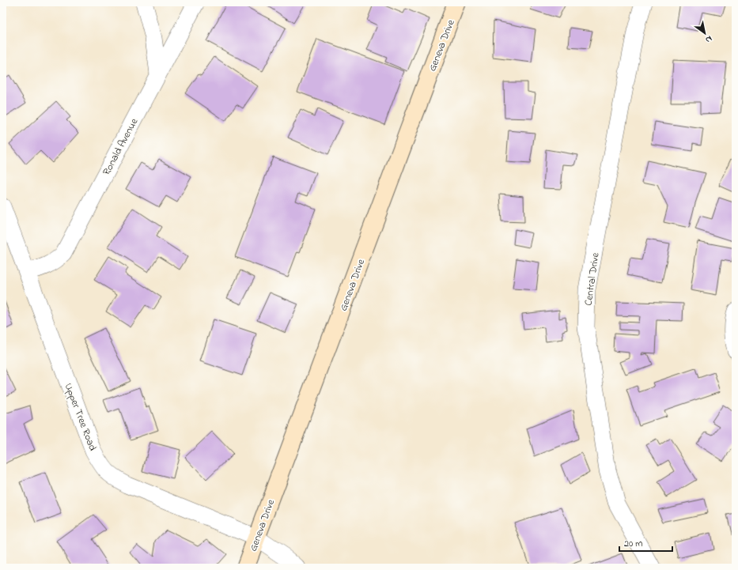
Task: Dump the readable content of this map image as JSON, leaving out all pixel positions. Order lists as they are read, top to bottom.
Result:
{
  "streets": {
    "street": [
      "Geneva Drive",
      "Ronald Avenue",
      "Central Drive",
      "Upper Tree Road"
    ]
  },
  "crossings": [
    ["Geneva Drive", "Upper Tree Road"],
    ["Ronald Avenue", "Upper Tree Road"]
  ],
  "scale_bar": "20 m",
  "north": "bottom right"
}
